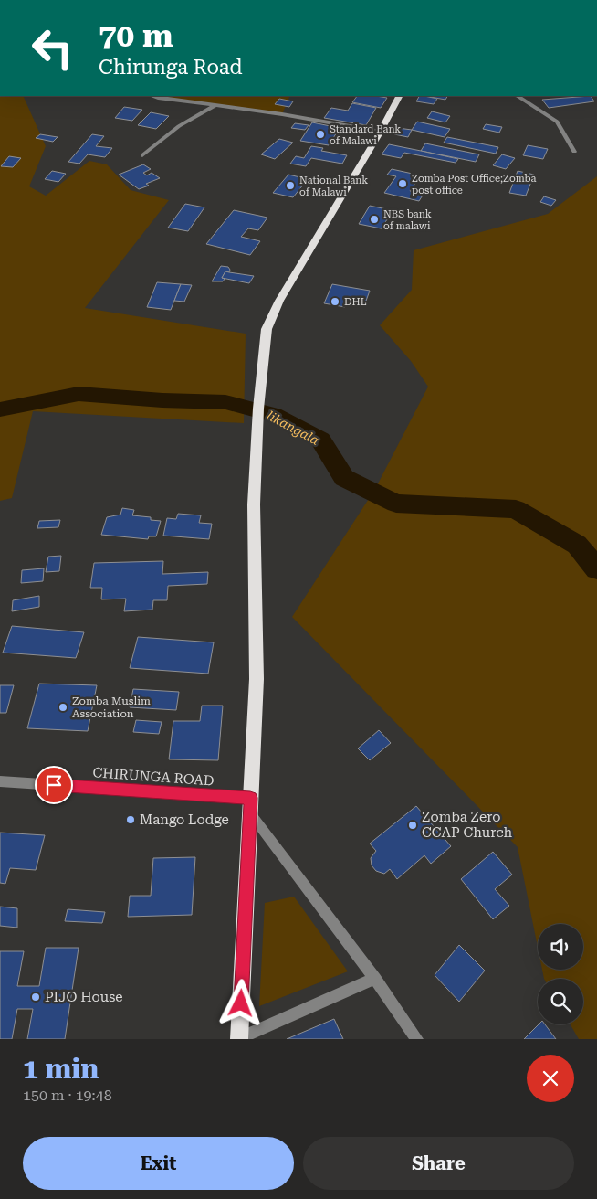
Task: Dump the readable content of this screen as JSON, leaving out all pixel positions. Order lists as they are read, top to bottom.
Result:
{
  "streets": {
    "street": ["CHIRUNGA ROAD"]
  },
  "water": ["likangala"],
  "places": [
    "Standard Bank of Malawi",
    "Zomba Post Office;Zomba post office",
    "National Bank of Malawi",
    "NBS bank of malawi",
    "DHL",
    "Zomba Muslim Association",
    "Mango Lodge",
    "Zomba Zero CCAP Church",
    "PIJO House"
  ],
  "page": {
    "turn": ["70 m", "Chirunga Road"],
    "heading": ["1 min", "150 m · 19:48"],
    "buttons": ["Exit", "Share"]
  }
}
